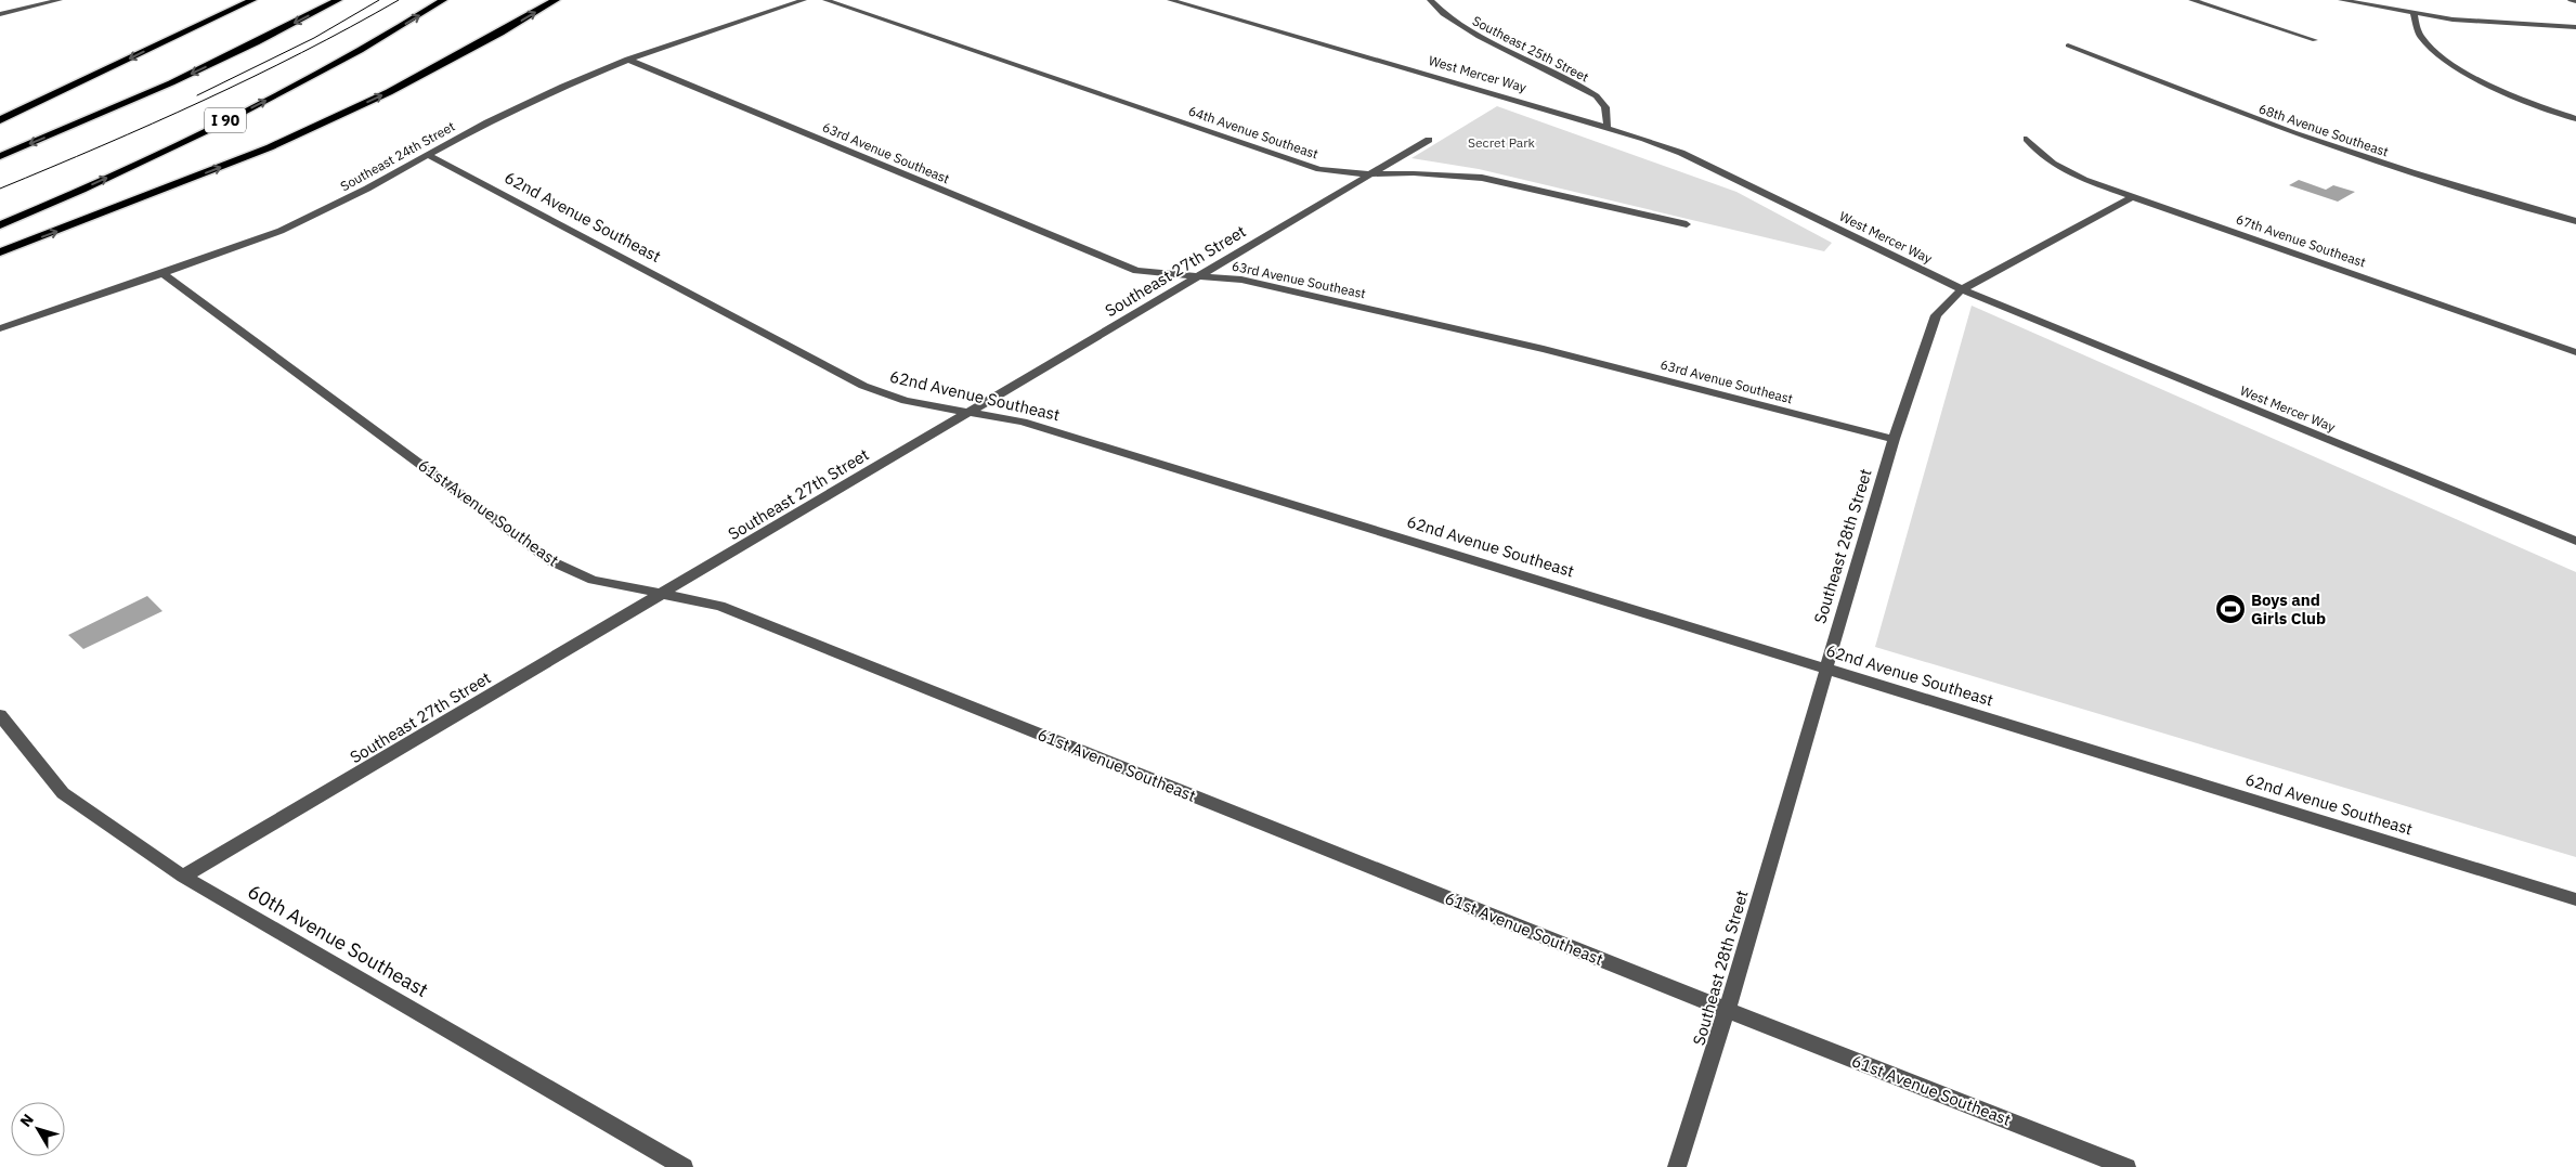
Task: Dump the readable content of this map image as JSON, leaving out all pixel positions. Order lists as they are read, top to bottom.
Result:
{
  "streets": {
    "highway": ["I 90"],
    "street": [
      "Southeast 25th Street",
      "West Mercer Way",
      "68th Avenue Southeast",
      "64th Avenue Southeast",
      "63rd Avenue Southeast",
      "Southeast 24th Street",
      "62nd Avenue Southeast",
      "67th Avenue Southeast",
      "Southeast 27th Street",
      "61st Avenue Southeast",
      "Southeast 28th Street",
      "60th Avenue Southeast"
    ]
  },
  "crossings": [
    ["Southeast 25th Street", "West Mercer Way"],
    ["West Mercer Way", "Southeast 28th Street"],
    ["64th Avenue Southeast", "Southeast 27th Street"],
    ["63rd Avenue Southeast", "Southeast 24th Street"],
    ["63rd Avenue Southeast", "Southeast 27th Street"],
    ["63rd Avenue Southeast", "Southeast 28th Street"],
    ["Southeast 24th Street", "62nd Avenue Southeast"],
    ["Southeast 24th Street", "61st Avenue Southeast"],
    ["62nd Avenue Southeast", "Southeast 27th Street"],
    ["62nd Avenue Southeast", "Southeast 28th Street"],
    ["67th Avenue Southeast", "Southeast 28th Street"],
    ["Southeast 27th Street", "61st Avenue Southeast"],
    ["Southeast 27th Street", "60th Avenue Southeast"],
    ["61st Avenue Southeast", "Southeast 28th Street"]
  ],
  "parks": ["Secret Park"],
  "places": {
    "sports": ["Boys and Girls Club"]
  },
  "north": "top left"
}
